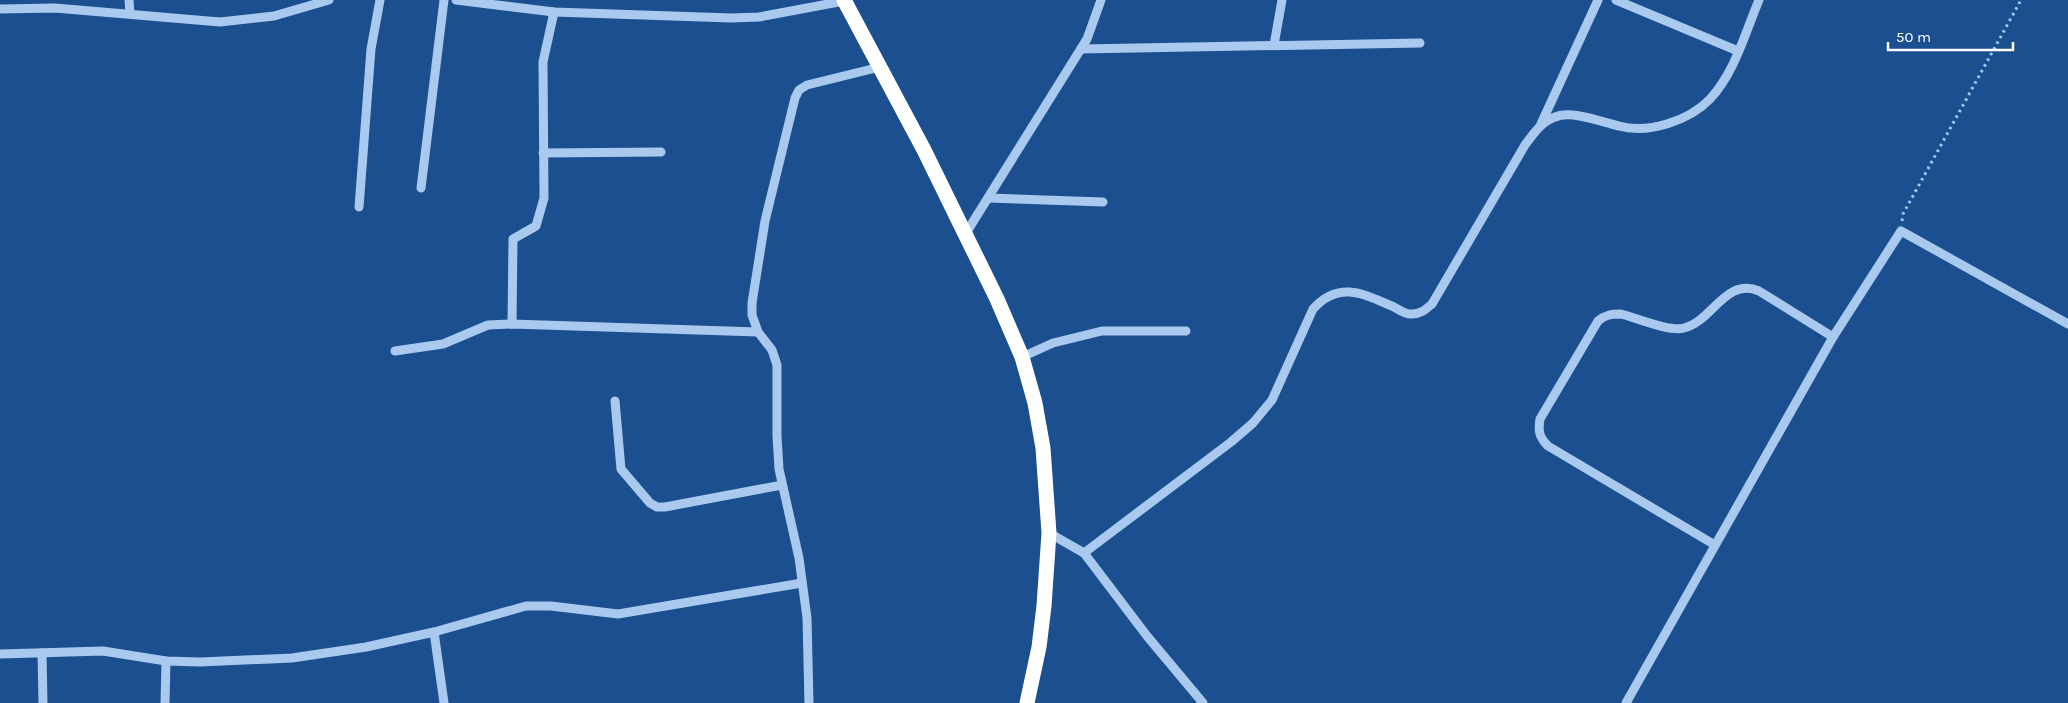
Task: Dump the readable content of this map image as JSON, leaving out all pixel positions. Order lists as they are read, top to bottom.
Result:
{
  "scale_bar": "50 m"
}
